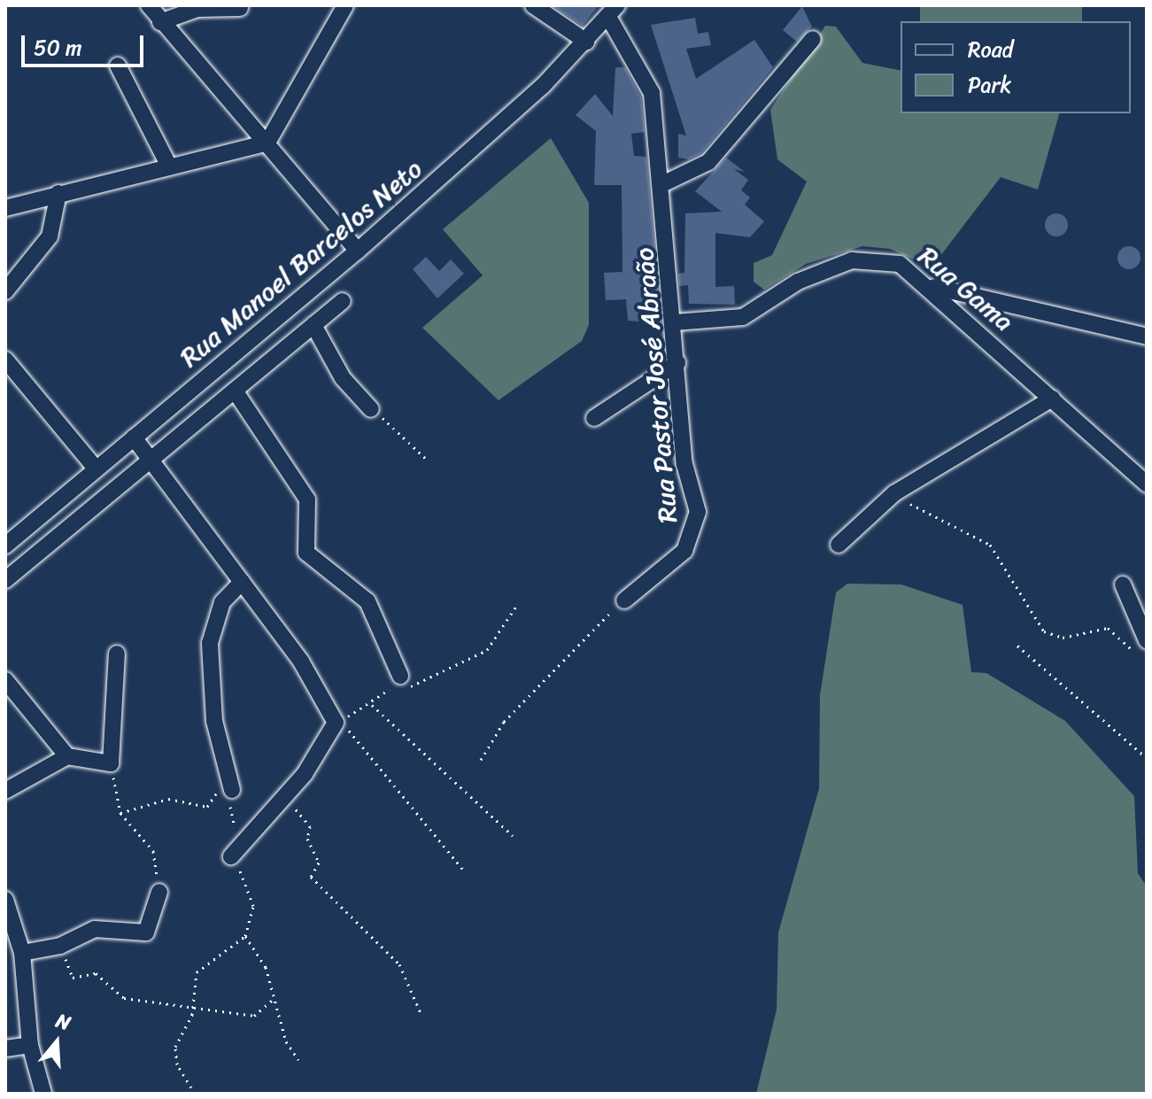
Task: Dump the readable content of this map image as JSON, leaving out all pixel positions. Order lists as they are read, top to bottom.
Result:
{
  "streets": {
    "street": ["Rua Manoel Barcelos Neto", "Rua Gama", "Rua Pastor José Abraão"]
  },
  "crossings": [
    ["Rua Manoel Barcelos Neto", "Rua Pastor José Abraão"],
    ["Rua Gama", "Rua Pastor José Abraão"]
  ],
  "legend": ["Road", "Park"],
  "scale_bar": "50 m",
  "north": "top"
}
